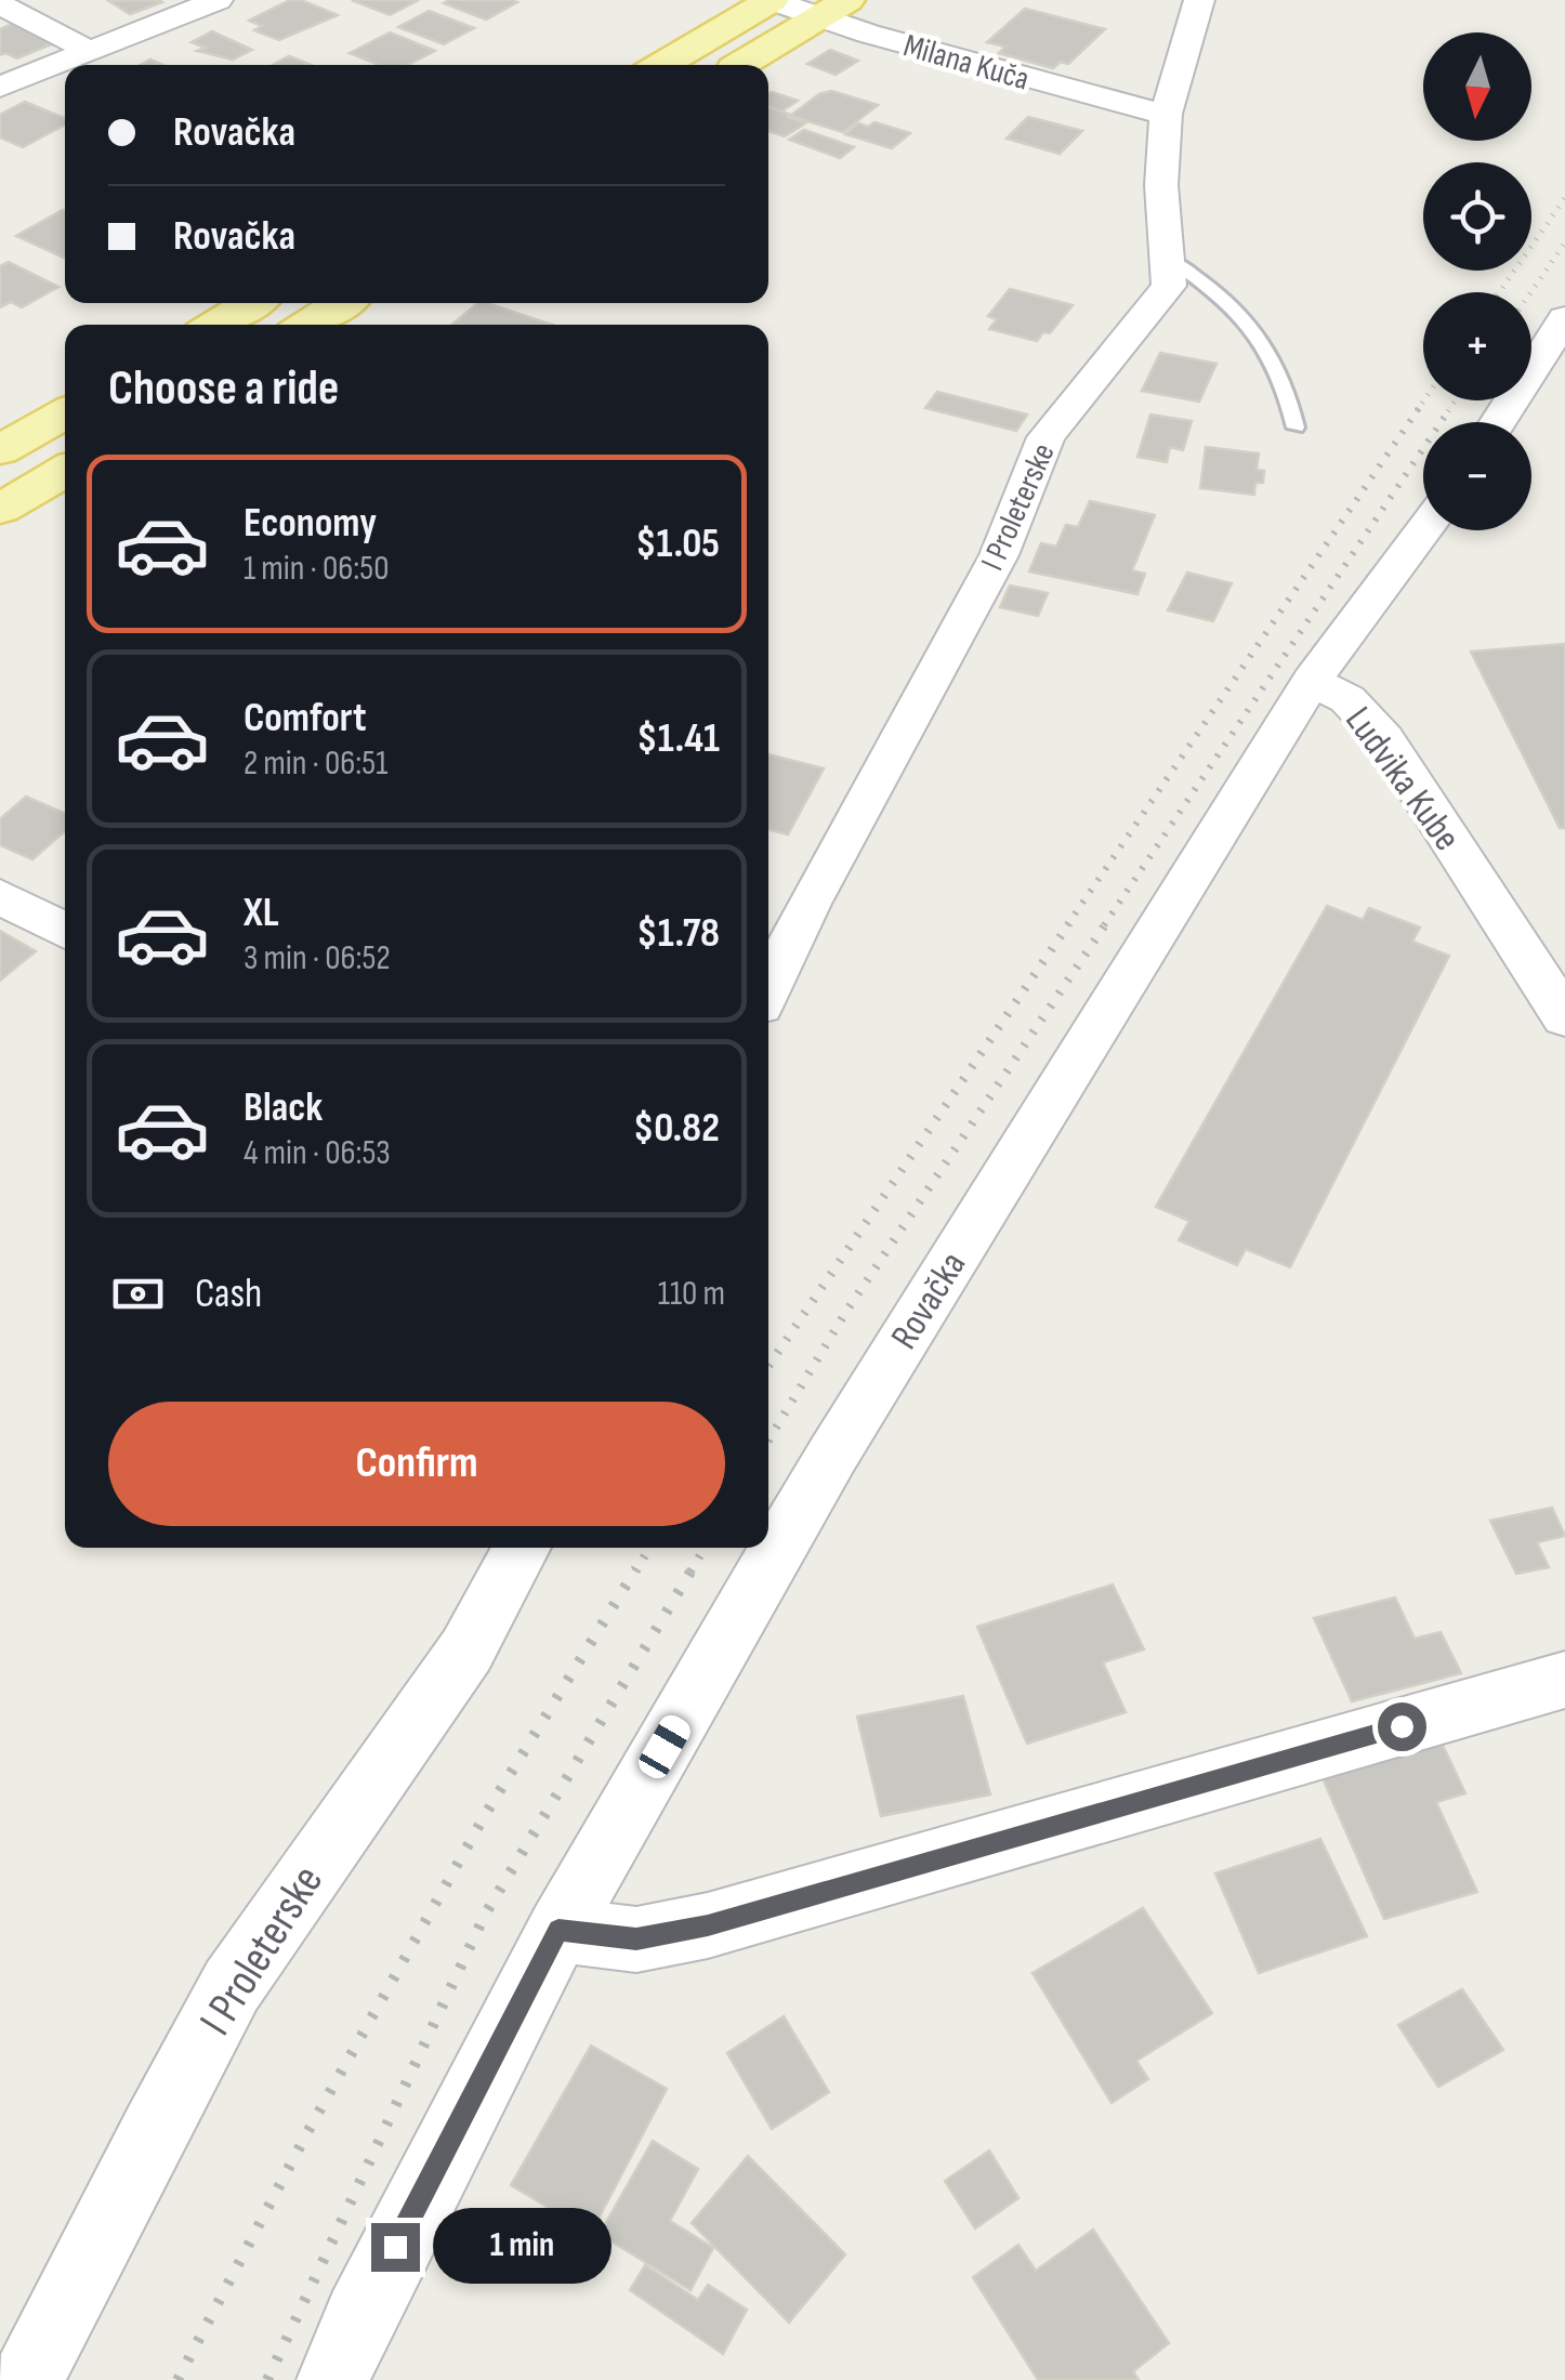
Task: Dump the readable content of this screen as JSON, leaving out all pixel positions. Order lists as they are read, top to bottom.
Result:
{
  "streets": {
    "street": [
      "Milana Kuča",
      "I Proleterske",
      "Ludvika Kube",
      "Rovačka"
    ]
  },
  "crossings": [
    ["Milana Kuča", "I Proleterske"],
    ["Ludvika Kube", "Rovačka"]
  ],
  "north": "bottom",
  "page": {
    "map_buttons": ["+", "−"],
    "banner": ["Rovačka", "Rovačka"],
    "heading": "Choose a ride",
    "list": [
      {
        "name": "Economy",
        "note": "1 min · 06:50",
        "value": "$1.05"
      },
      {
        "name": "Comfort",
        "note": "2 min · 06:51",
        "value": "$1.41"
      },
      {
        "name": "XL",
        "note": "3 min · 06:52",
        "value": "$1.78"
      },
      {
        "name": "Black",
        "note": "4 min · 06:53",
        "value": "$0.82"
      }
    ],
    "pay": ["Cash", "110 m"],
    "buttons": "Confirm",
    "bubble": "1 min"
  }
}
